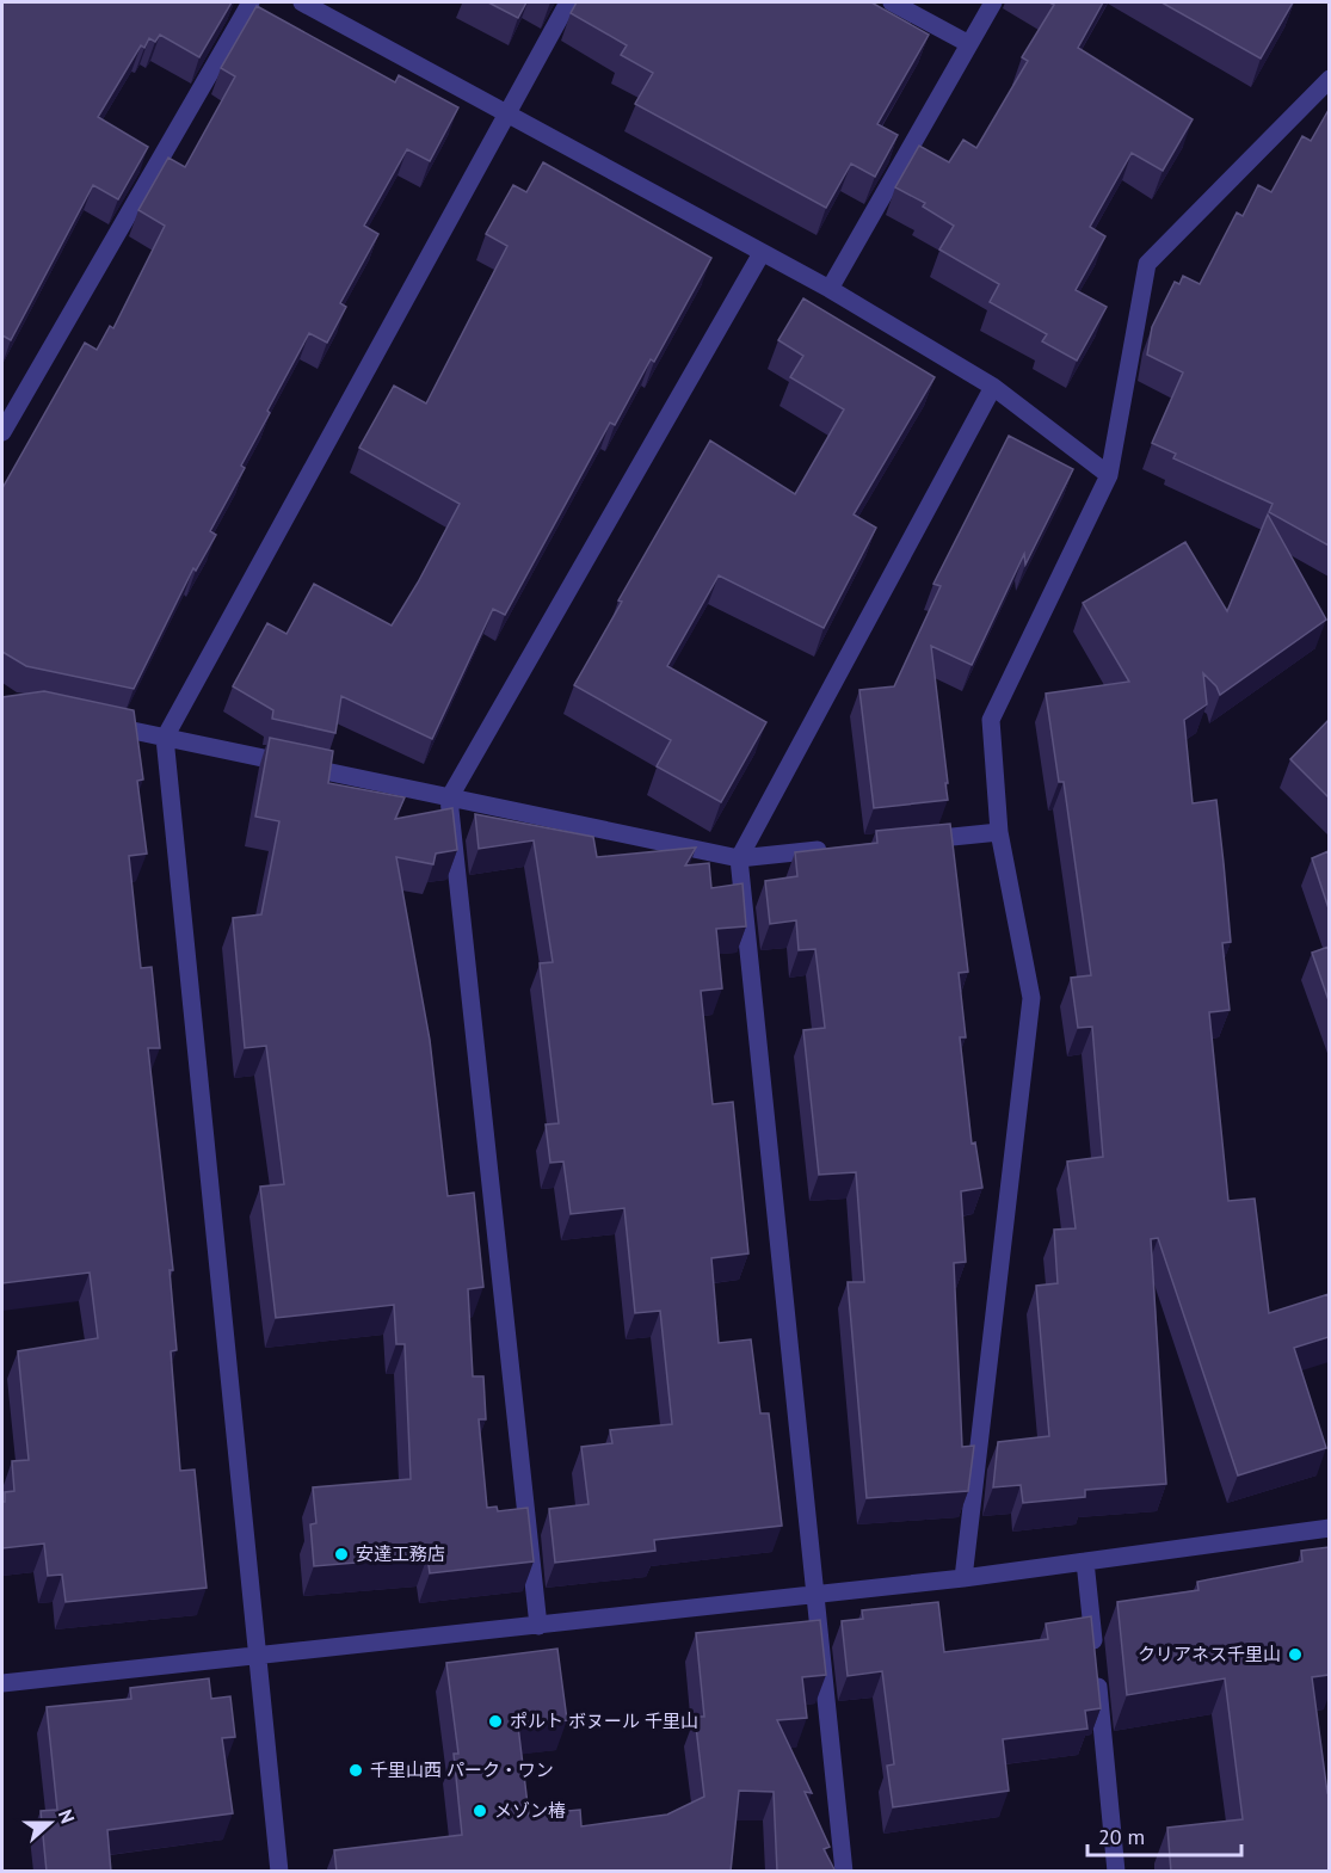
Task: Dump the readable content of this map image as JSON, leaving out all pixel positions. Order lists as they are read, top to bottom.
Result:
{
  "places": [
    "安達工務店",
    "クリアネス千里山",
    "ポルト ボヌール 千里山",
    "千里山西 パーク・ワン",
    "メゾン椿"
  ],
  "scale_bar": "20 m",
  "north": "right"
}
